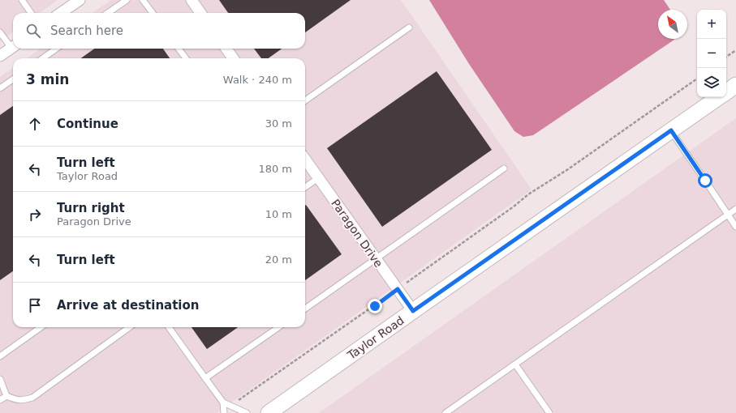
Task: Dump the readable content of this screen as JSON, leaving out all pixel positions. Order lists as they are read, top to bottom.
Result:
{
  "streets": {
    "main road": ["Taylor Road"],
    "street": ["Paragon Drive"]
  },
  "crossings": [
    ["Paragon Drive", "Taylor Road"]
  ],
  "north": "top left",
  "page": {
    "map_buttons": ["+", "−"],
    "search": "Search here",
    "heading": ["3 min", "Walk · 240 m"],
    "list": [
      ["Continue", "30 m"],
      ["Turn left", "Taylor Road", "180 m"],
      ["Turn right", "Paragon Drive", "10 m"],
      ["Turn left", "20 m"],
      "Arrive at destination"
    ]
  }
}
